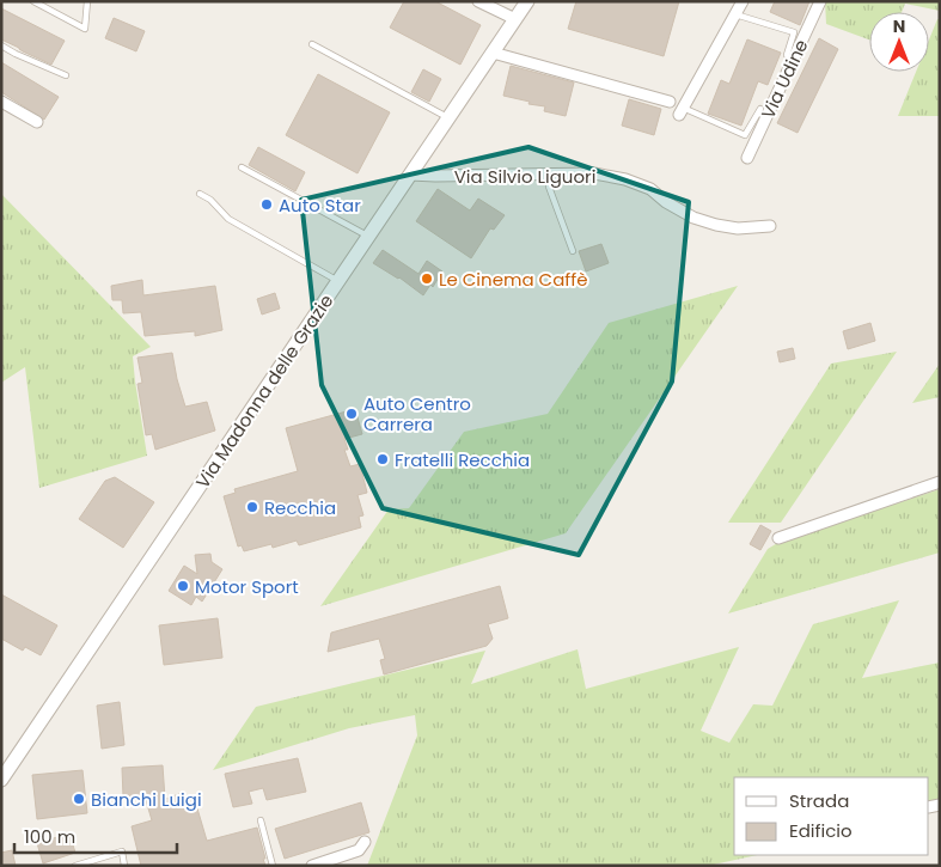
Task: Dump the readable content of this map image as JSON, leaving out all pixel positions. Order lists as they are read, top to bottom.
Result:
{
  "streets": {
    "street": ["Via Udine", "Via Silvio Liguori", "Via Madonna delle Grazie"]
  },
  "crossings": [
    ["Via Silvio Liguori", "Via Madonna delle Grazie"]
  ],
  "places": [
    "Auto Star",
    "Le Cinema Caffè",
    "Auto Centro Carrera",
    "Fratelli Recchia",
    "Recchia",
    "Motor Sport",
    "Bianchi Luigi"
  ],
  "legend": ["Strada", "Edificio"],
  "scale_bar": "100 m",
  "north": "top"
}
